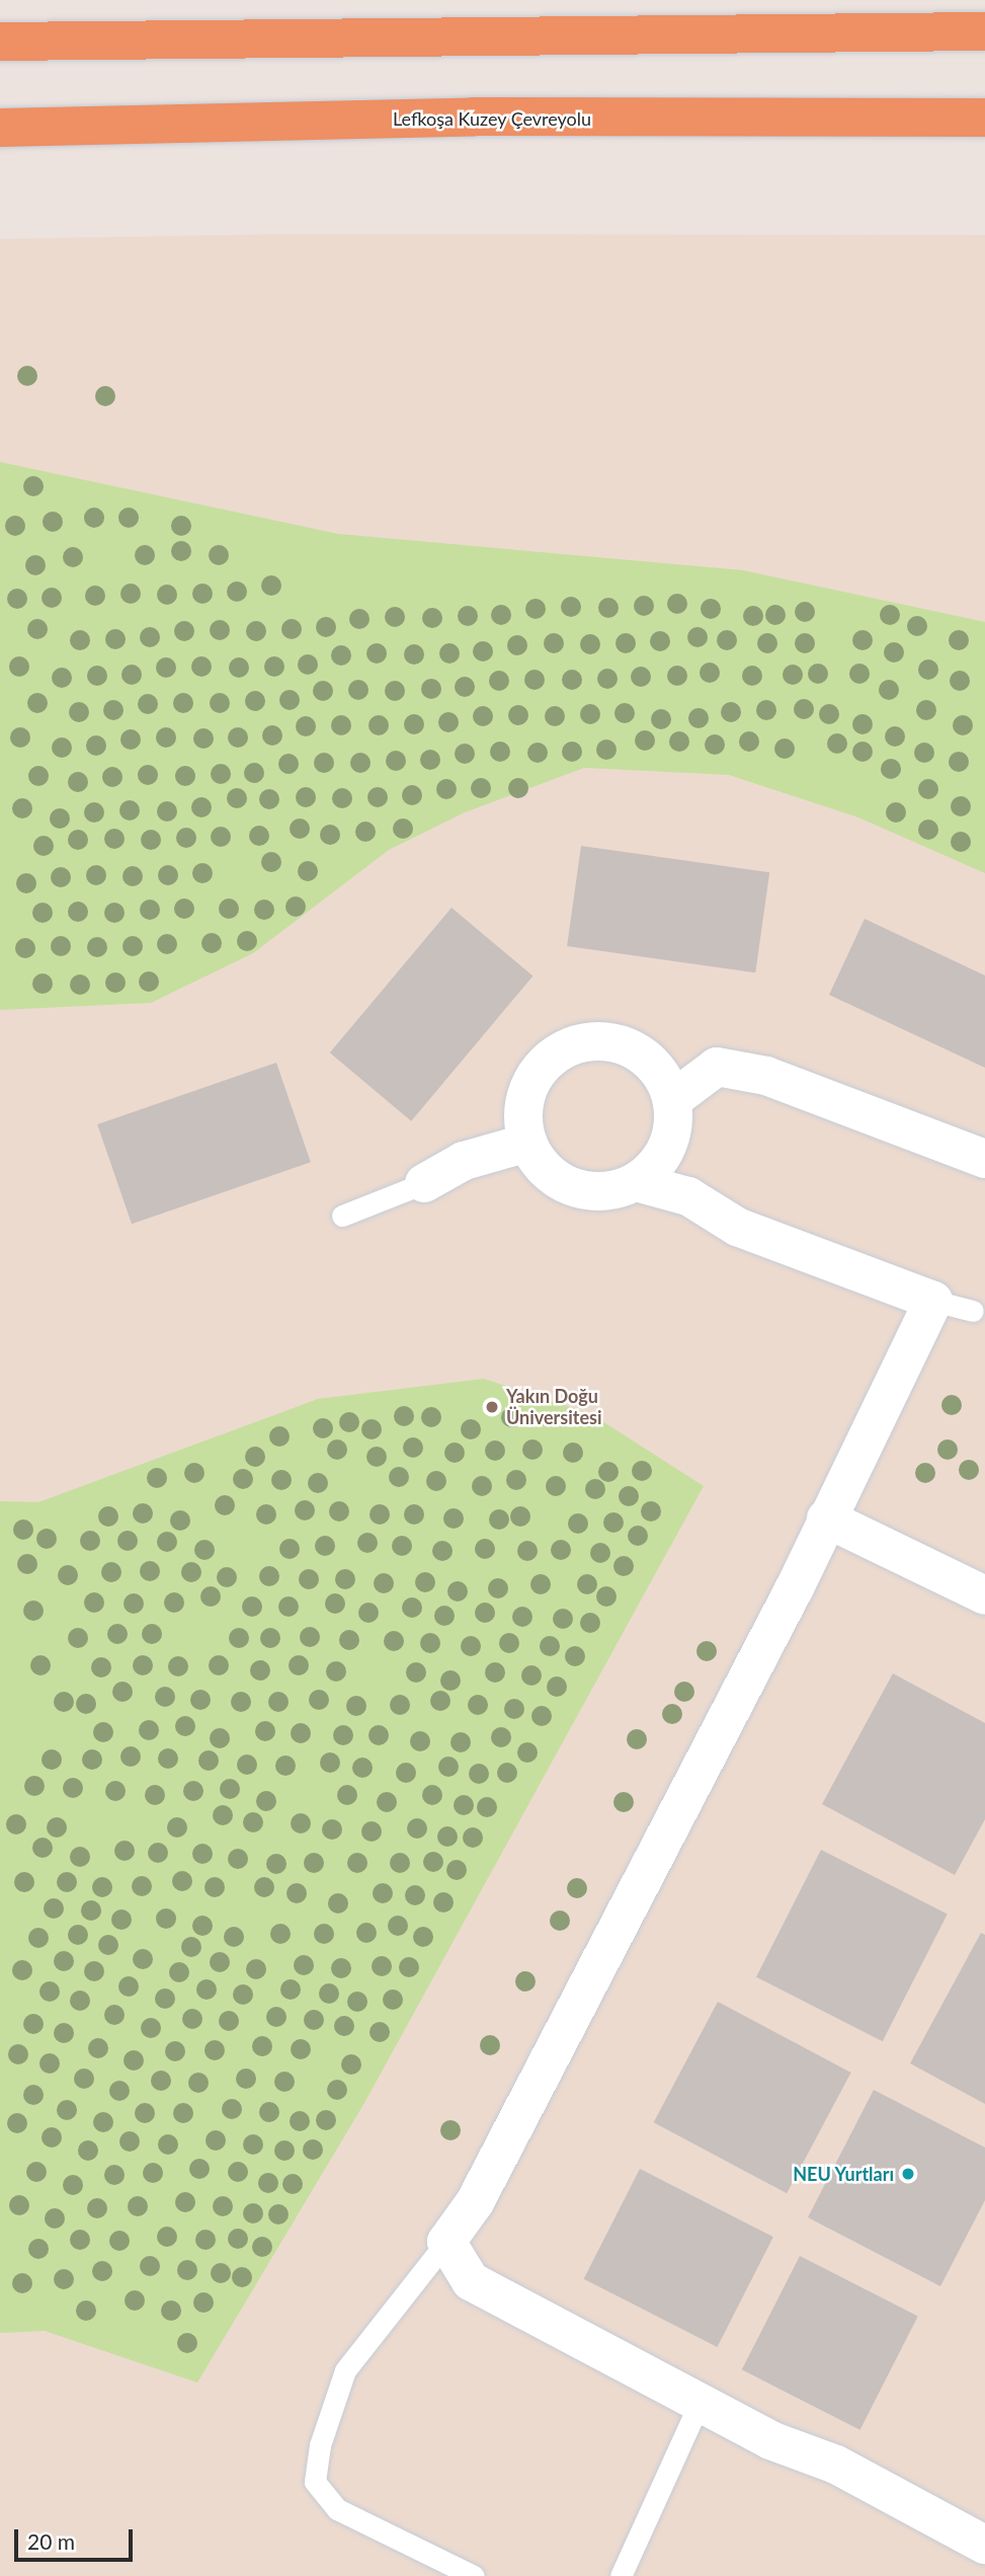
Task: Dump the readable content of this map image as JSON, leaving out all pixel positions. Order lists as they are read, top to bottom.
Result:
{
  "streets": {
    "highway": ["Lefkoşa Kuzey Çevreyolu"]
  },
  "places": ["Yakın Doğu Üniversitesi", "NEU Yurtları"],
  "scale_bar": "20 m"
}
